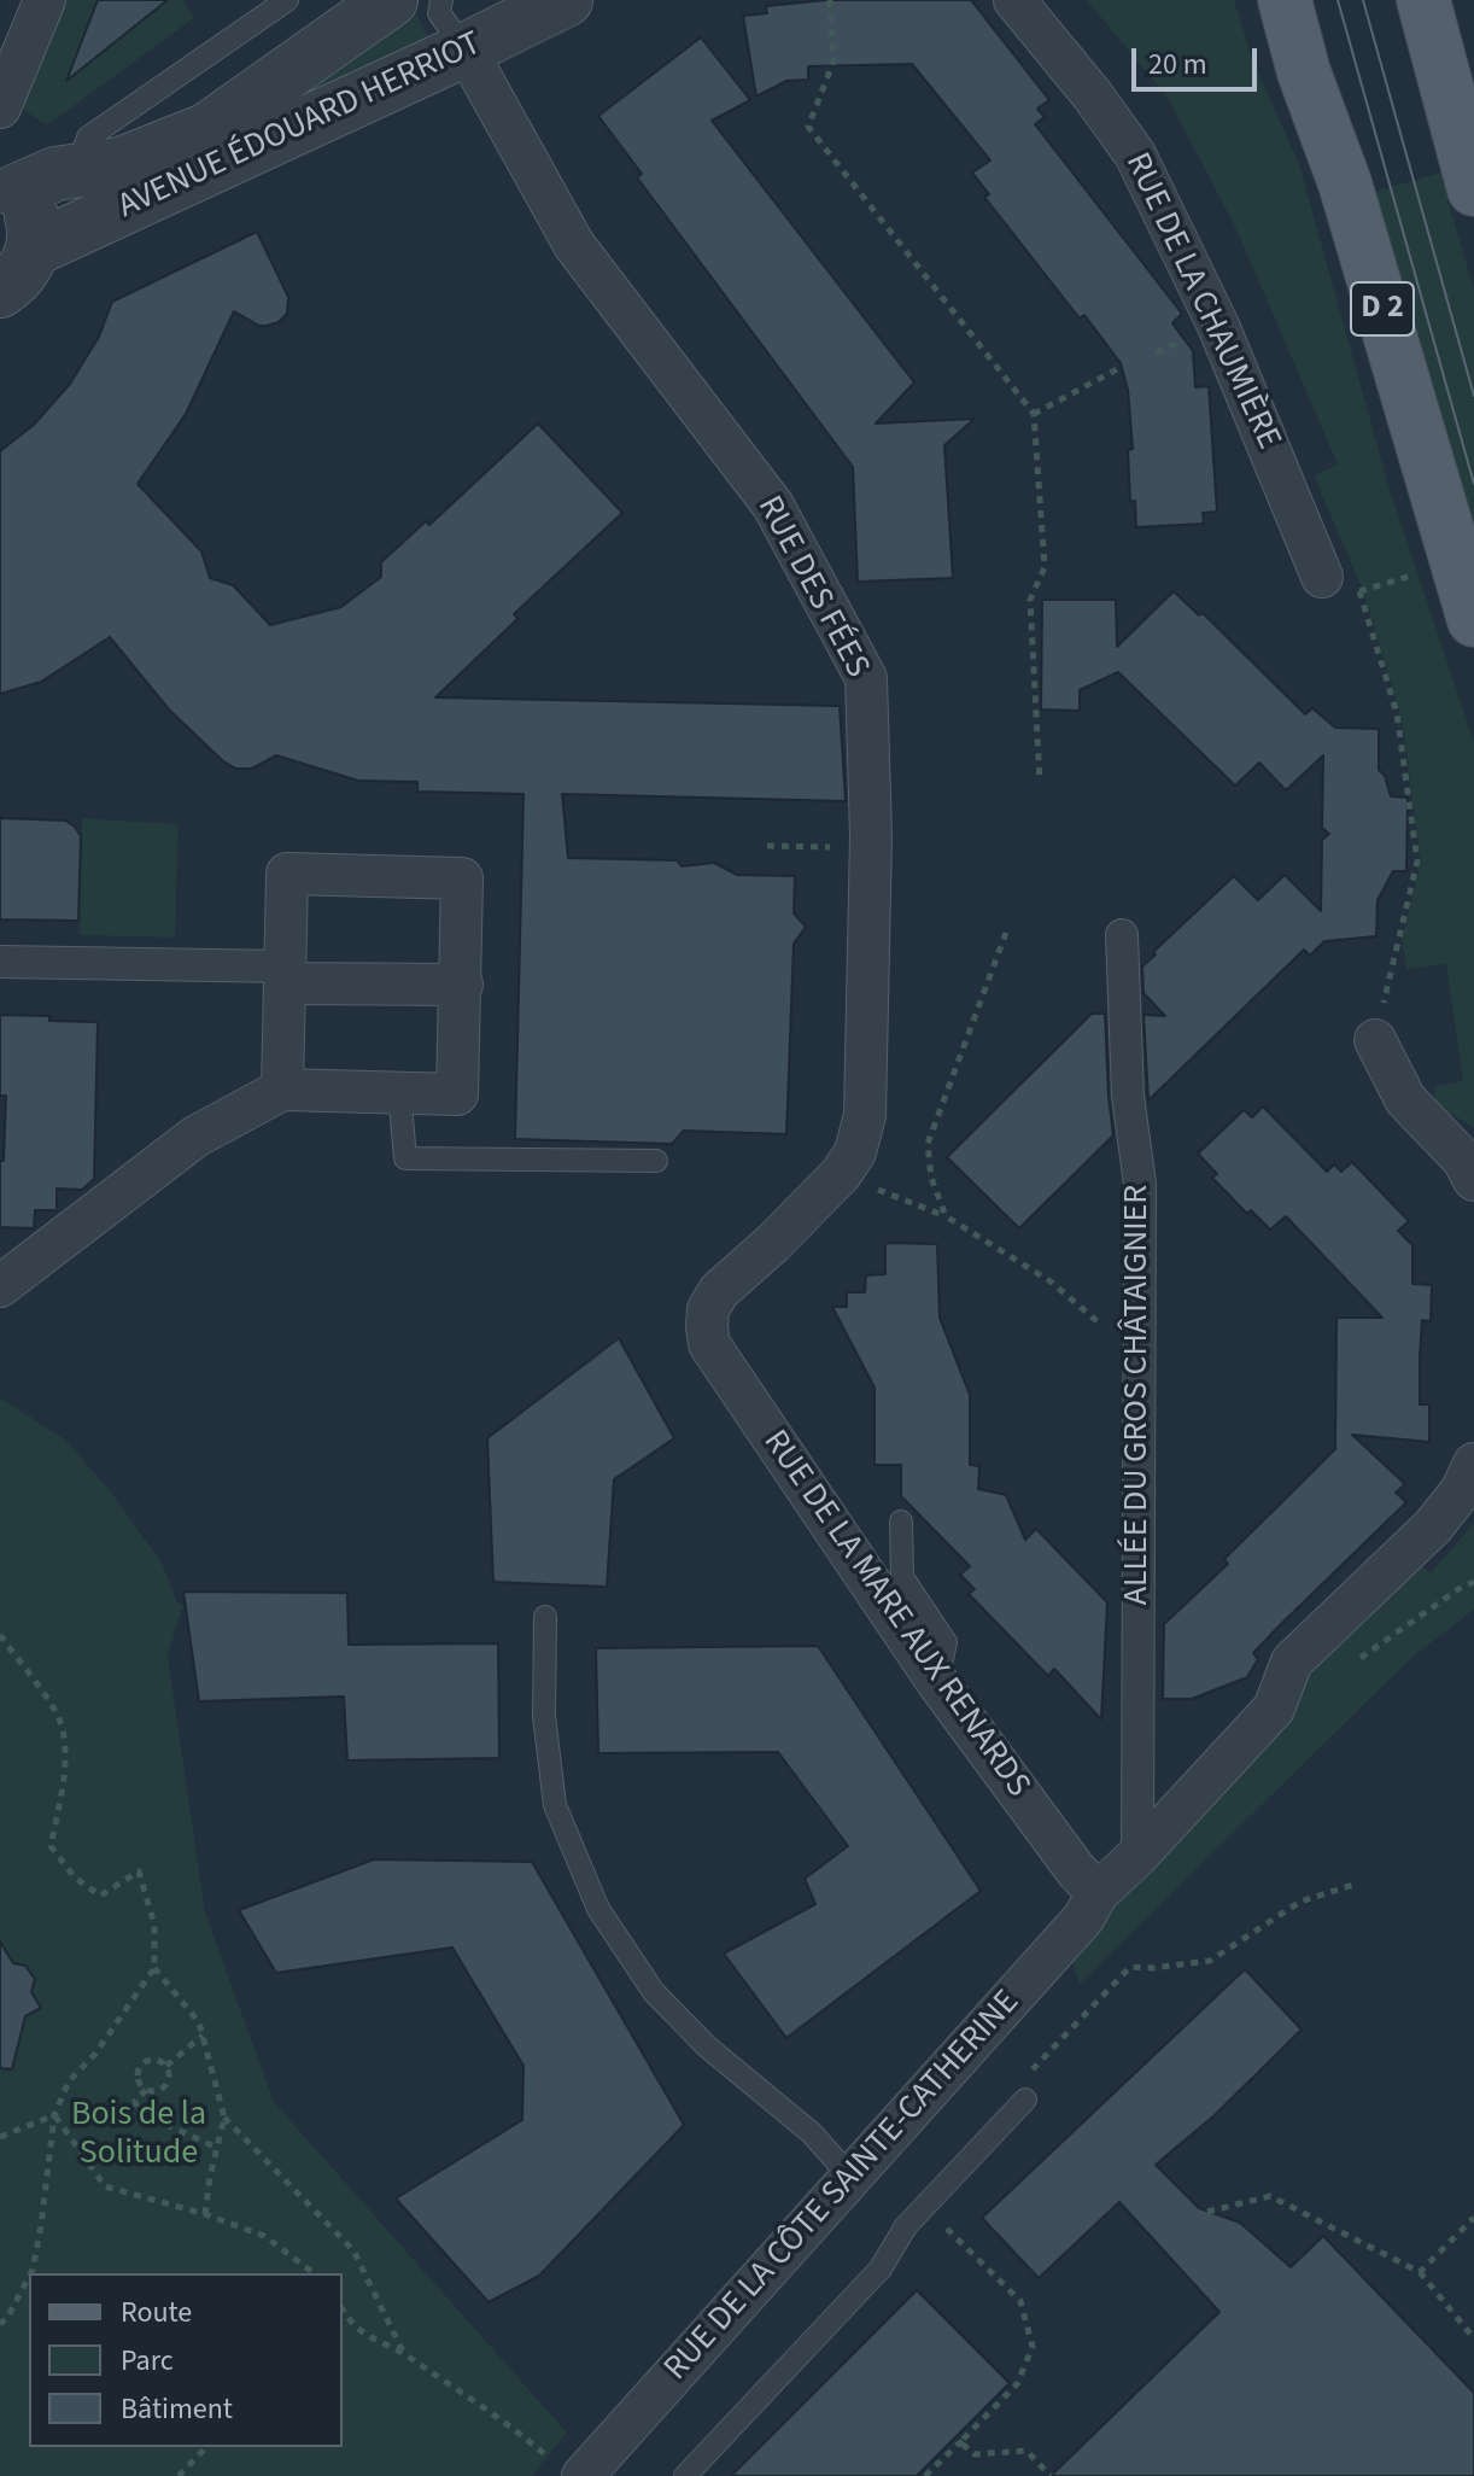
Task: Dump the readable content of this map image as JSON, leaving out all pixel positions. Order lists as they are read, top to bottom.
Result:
{
  "streets": {
    "main road": ["D 2"],
    "street": [
      "AVENUE ÉDOUARD HERRIOT",
      "RUE DE LA CHAUMIÈRE",
      "RUE DES FÉES",
      "ALLÉE DU GROS CHÂTAIGNIER",
      "RUE DE LA MARE AUX RENARDS",
      "RUE DE LA CÔTE SAINTE-CATHERINE"
    ]
  },
  "crossings": [
    ["AVENUE ÉDOUARD HERRIOT", "RUE DES FÉES"],
    ["RUE DES FÉES", "RUE DE LA MARE AUX RENARDS"],
    ["ALLÉE DU GROS CHÂTAIGNIER", "RUE DE LA CÔTE SAINTE-CATHERINE"],
    ["RUE DE LA MARE AUX RENARDS", "RUE DE LA CÔTE SAINTE-CATHERINE"]
  ],
  "parks": ["Bois de la Solitude"],
  "legend": ["Route", "Parc", "Bâtiment"],
  "scale_bar": "20 m"
}
